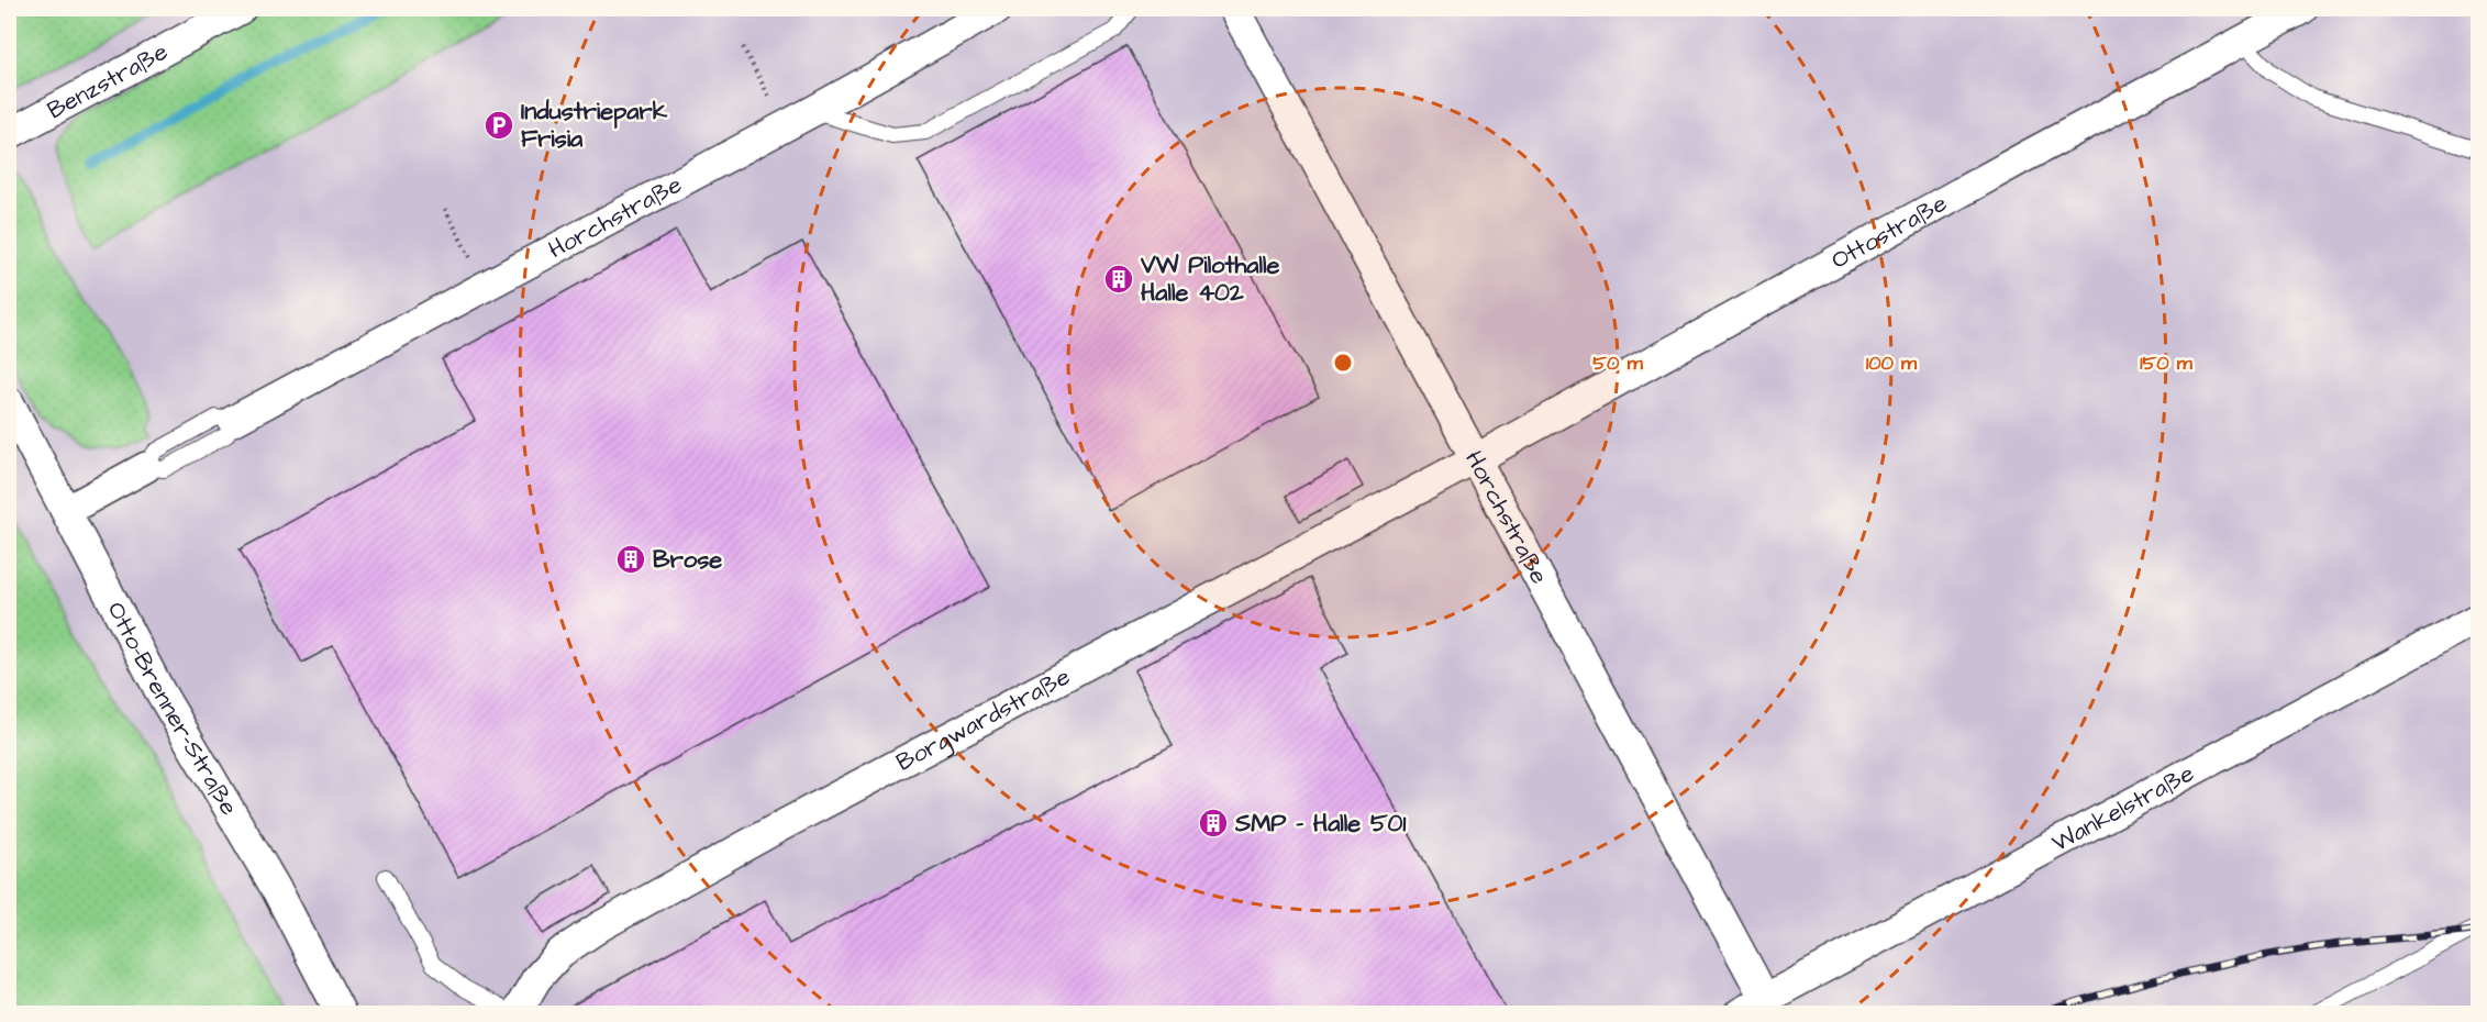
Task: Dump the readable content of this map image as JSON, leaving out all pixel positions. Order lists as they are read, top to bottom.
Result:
{
  "streets": {
    "street": [
      "Benzstraße",
      "Horchstraße",
      "Ottostraße",
      "Otto-Brenner-Straße",
      "Borgwardstraße",
      "Wankelstraße"
    ]
  },
  "crossings": [
    ["Horchstraße", "Ottostraße"],
    ["Horchstraße", "Otto-Brenner-Straße"],
    ["Horchstraße", "Borgwardstraße"],
    ["Horchstraße", "Wankelstraße"],
    ["Ottostraße", "Borgwardstraße"]
  ],
  "places": {
    "parking": ["Industriepark Frisia"],
    "building": ["VW Pilothalle Halle 402", "Brose", "SMP - Halle 501"]
  },
  "rings": ["50 m", "100 m", "150 m"]
}
